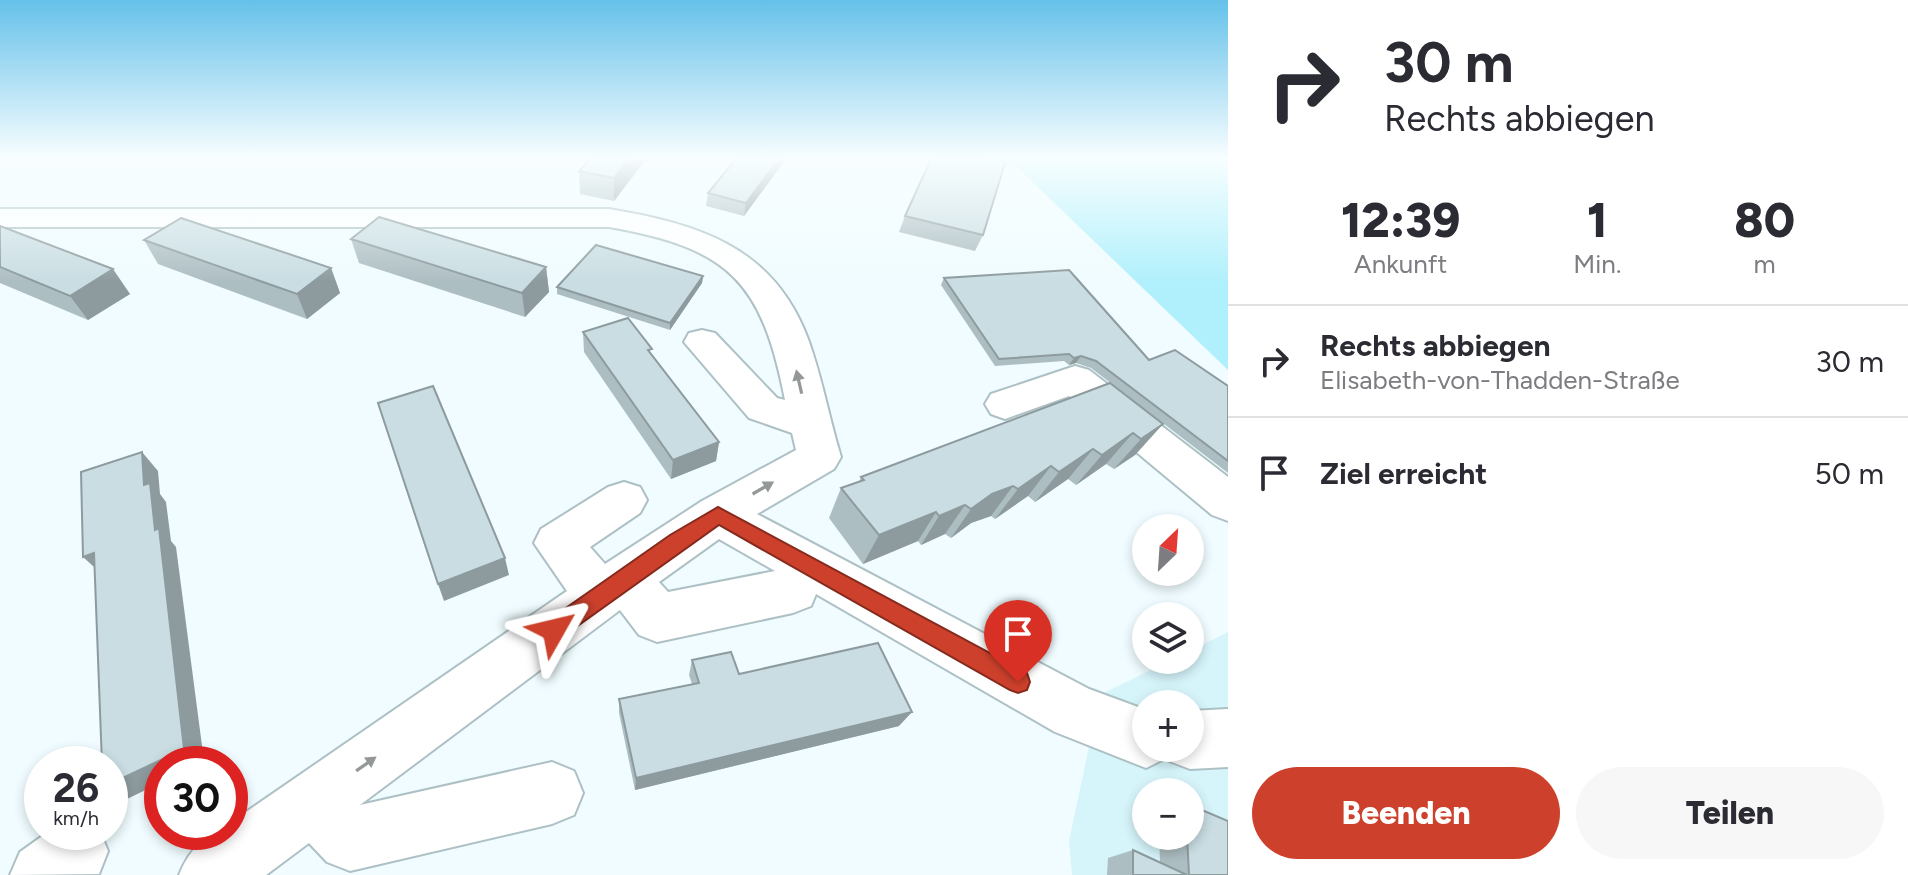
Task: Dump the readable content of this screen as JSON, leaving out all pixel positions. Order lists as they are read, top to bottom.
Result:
{
  "north": "top right",
  "page": {
    "turn": ["30 m", "Rechts abbiegen"],
    "eta": [
      "12:39",
      "Ankunft",
      "1",
      "Min.",
      "80",
      "m"
    ],
    "list": [
      {
        "name": "Rechts abbiegen",
        "note": "Elisabeth-von-Thadden-Straße",
        "value": "30 m"
      },
      {
        "name": "Ziel erreicht",
        "value": "50 m"
      }
    ],
    "map_buttons": ["+", "−"],
    "speed": "26 km/h",
    "limit": "30",
    "buttons": ["Beenden", "Teilen"]
  }
}
